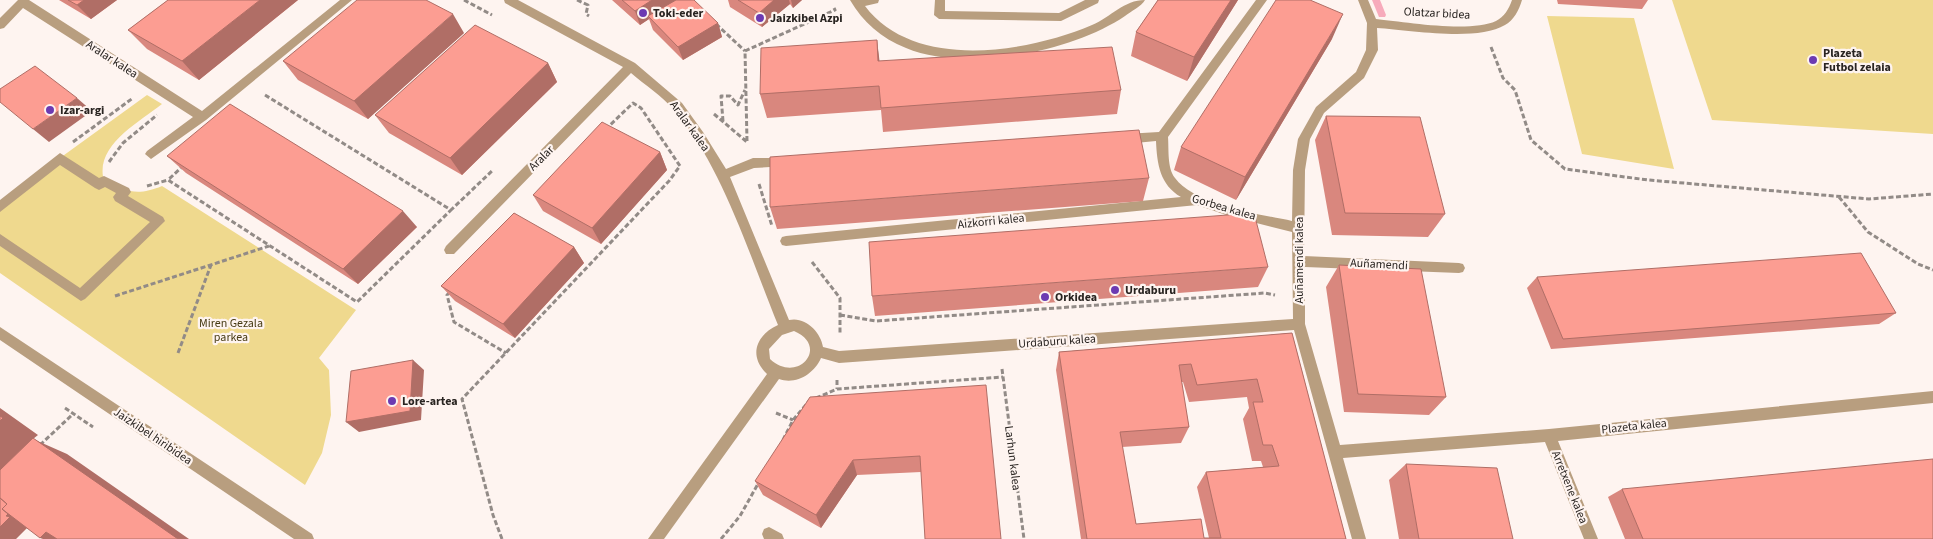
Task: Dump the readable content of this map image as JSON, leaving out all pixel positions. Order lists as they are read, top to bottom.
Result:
{
  "streets": {
    "street": [
      "Olatzar bidea",
      "Aralar kalea",
      "Aralar",
      "Gorbea kalea",
      "Aizkorri kalea",
      "Auñamendi kalea",
      "Auñamendi",
      "Urdaburu kalea",
      "Plazeta kalea",
      "Jaizkibel hiribidea",
      "Arretxene kalea"
    ],
    "path": ["Larhun kalea"]
  },
  "crossings": [
    ["Olatzar bidea", "Auñamendi kalea"],
    ["Aralar kalea", "Aralar"],
    ["Aralar kalea", "Urdaburu kalea"],
    ["Gorbea kalea", "Aizkorri kalea"],
    ["Gorbea kalea", "Auñamendi kalea"],
    ["Auñamendi kalea", "Auñamendi"],
    ["Auñamendi kalea", "Urdaburu kalea"],
    ["Auñamendi kalea", "Plazeta kalea"],
    ["Plazeta kalea", "Arretxene kalea"]
  ],
  "parks": ["Miren Gezala parkea"],
  "places": [
    "Toki-eder",
    "Jaizkibel Azpi",
    "Plazeta Futbol zelaia",
    "Izar-argi",
    "Urdaburu",
    "Orkidea",
    "Lore-artea"
  ]
}
